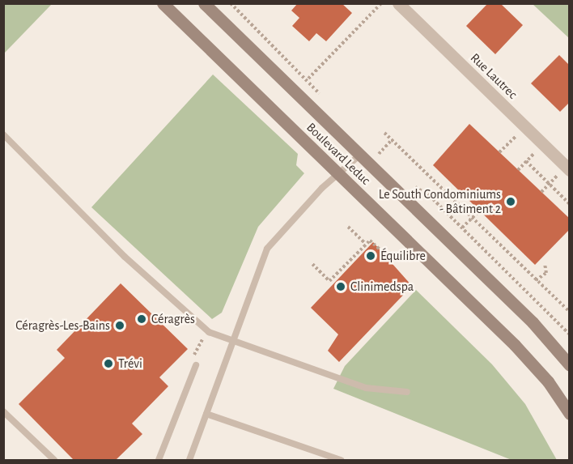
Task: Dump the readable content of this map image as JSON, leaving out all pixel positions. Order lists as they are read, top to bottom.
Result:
{
  "streets": {
    "street": ["Rue Lautrec", "Boulevard Leduc"]
  },
  "places": [
    "Le South Condominiums - Bâtiment 2",
    "Équilibre",
    "Clinimedspa",
    "Céragrès",
    "Céragrès-Les-Bains",
    "Trévi"
  ]
}
